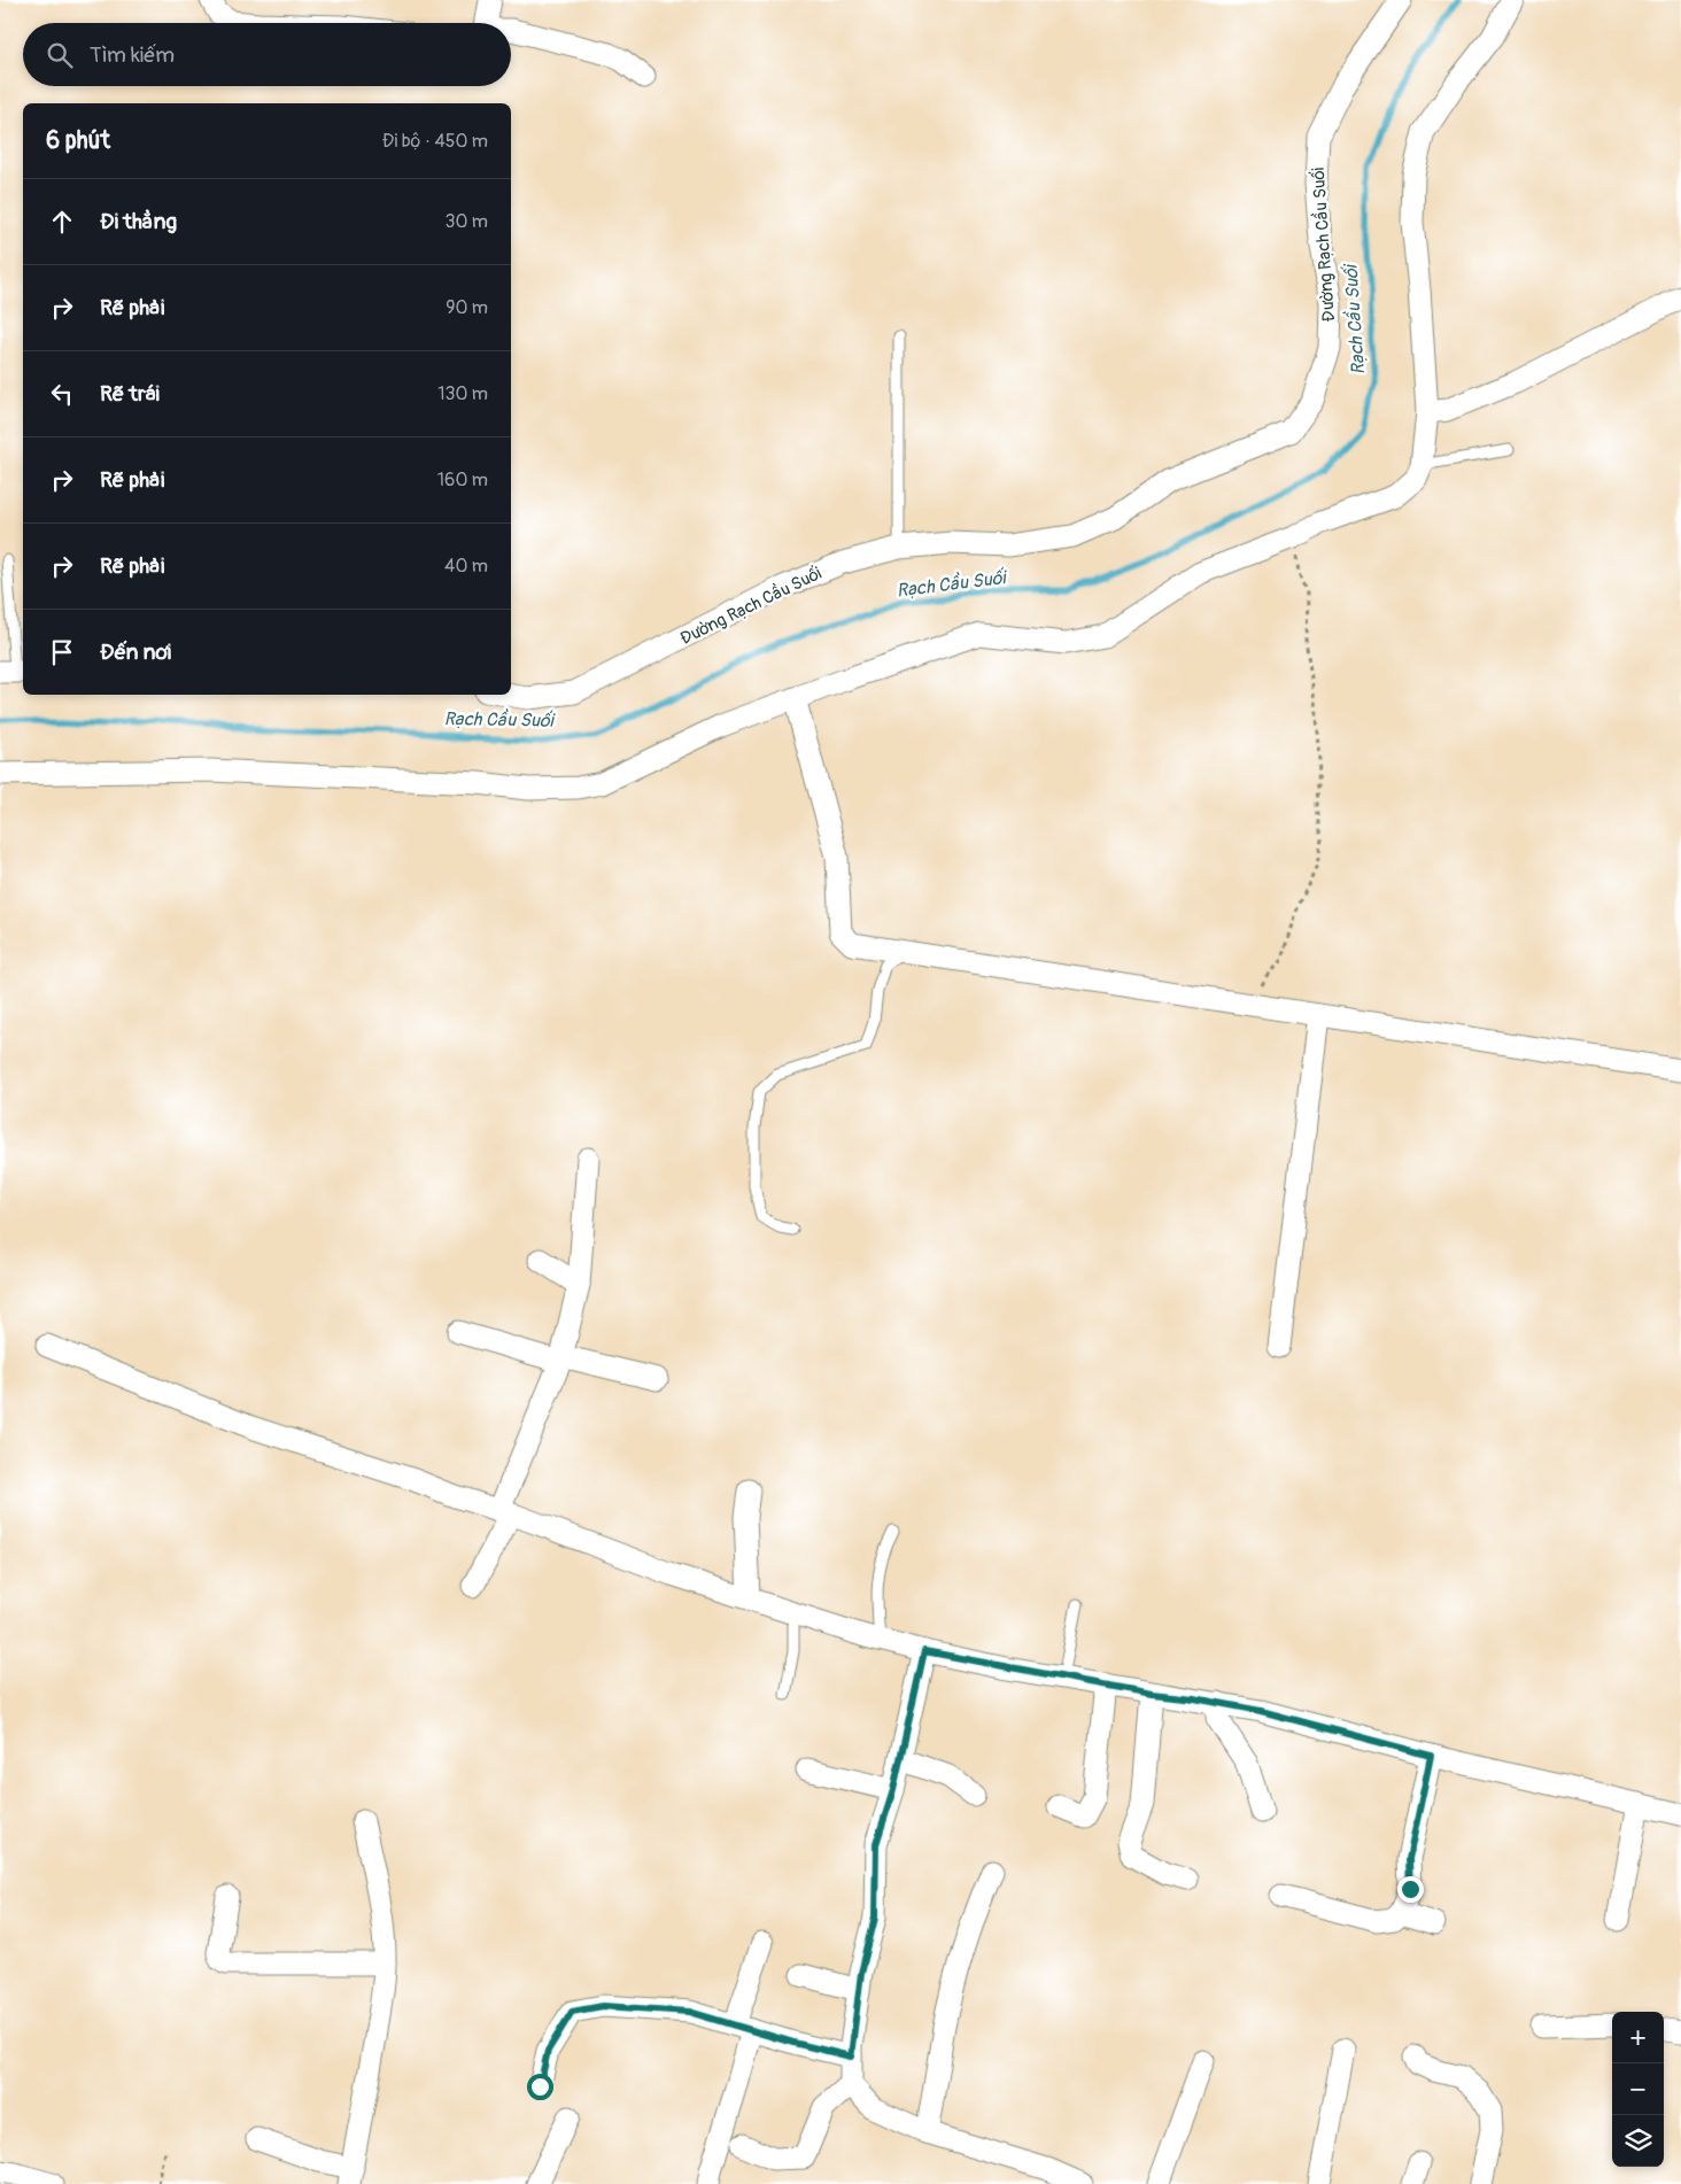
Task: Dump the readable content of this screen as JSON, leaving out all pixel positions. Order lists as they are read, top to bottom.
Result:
{
  "streets": {
    "street": ["Đường Rạch Cầu Suối"]
  },
  "water": ["Rạch Cầu Suối"],
  "page": {
    "search": "Tìm kiếm",
    "heading": ["6 phút", "Đi bộ · 450 m"],
    "list": [
      ["Đi thẳng", "30 m"],
      ["Rẽ phải", "90 m"],
      ["Rẽ trái", "130 m"],
      ["Rẽ phải", "160 m"],
      ["Rẽ phải", "40 m"],
      "Đến nơi"
    ],
    "map_buttons": ["+", "−"]
  }
}
